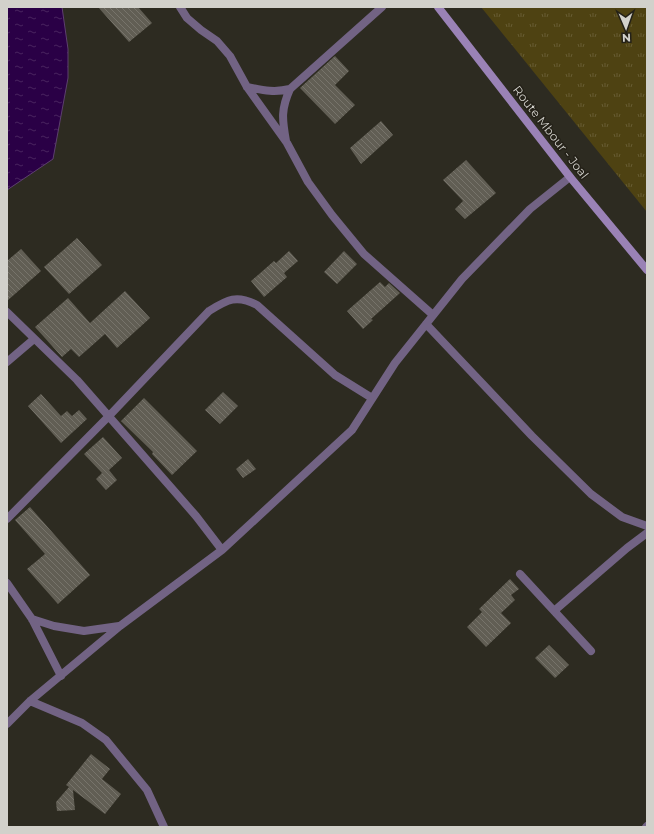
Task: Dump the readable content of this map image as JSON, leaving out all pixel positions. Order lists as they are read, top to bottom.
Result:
{
  "streets": {
    "main road": ["Route Mbour - Joal"]
  },
  "north": "bottom"
}
